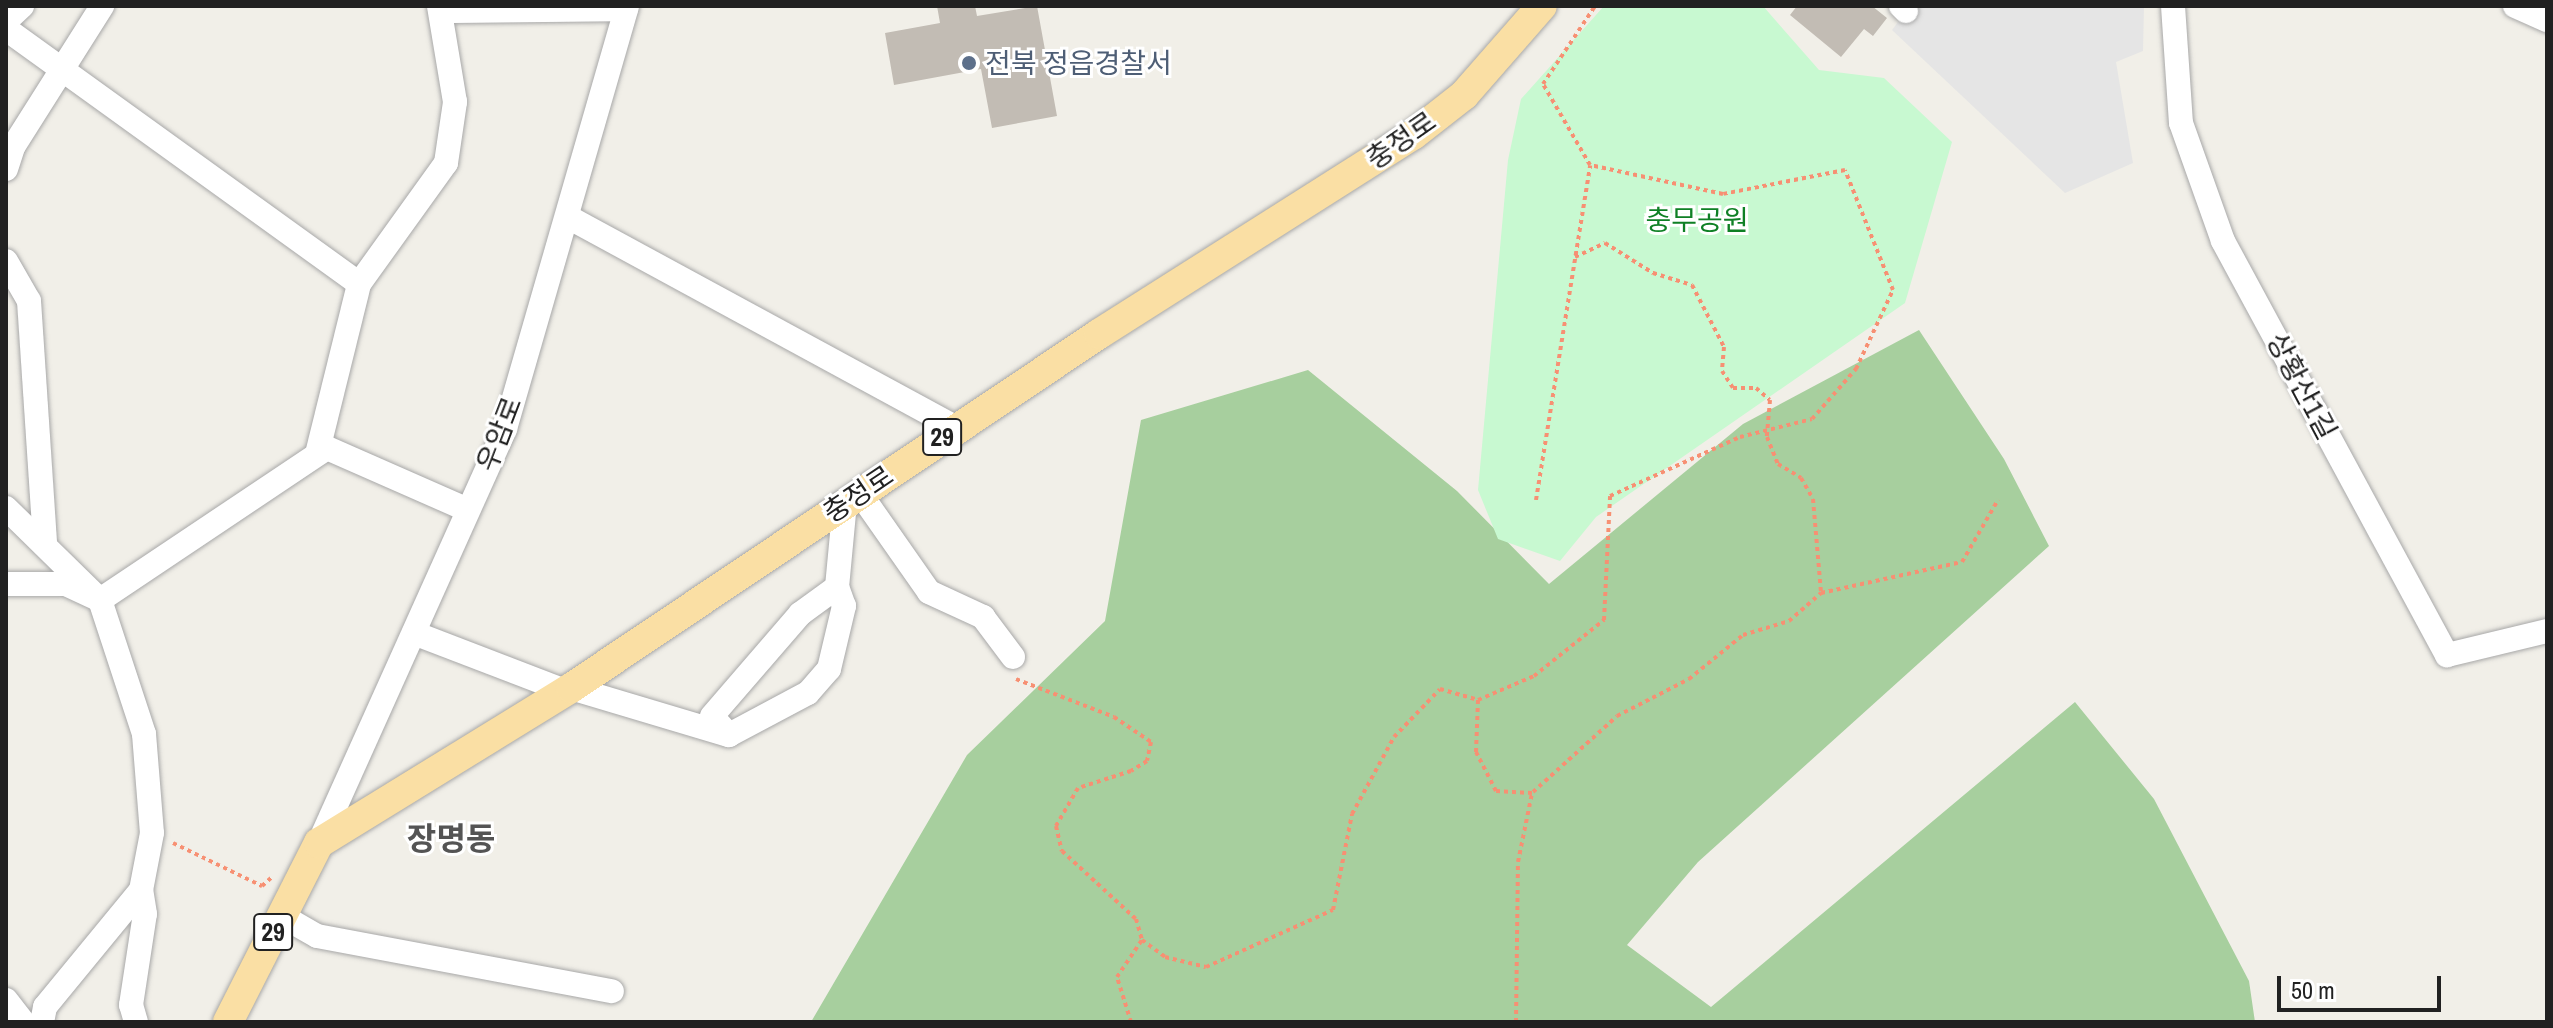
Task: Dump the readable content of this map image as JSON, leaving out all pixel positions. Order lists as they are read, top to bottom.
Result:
{
  "streets": {
    "main road": ["충정로", "29"],
    "street": ["상황산1길", "우암로"]
  },
  "crossings": [
    ["충정로", "우암로"],
    ["충정로", "29"],
    ["우암로", "29"]
  ],
  "districts": ["장명동"],
  "parks": ["충무공원"],
  "places": ["전북 정읍경찰서"],
  "scale_bar": "50 m"
}
